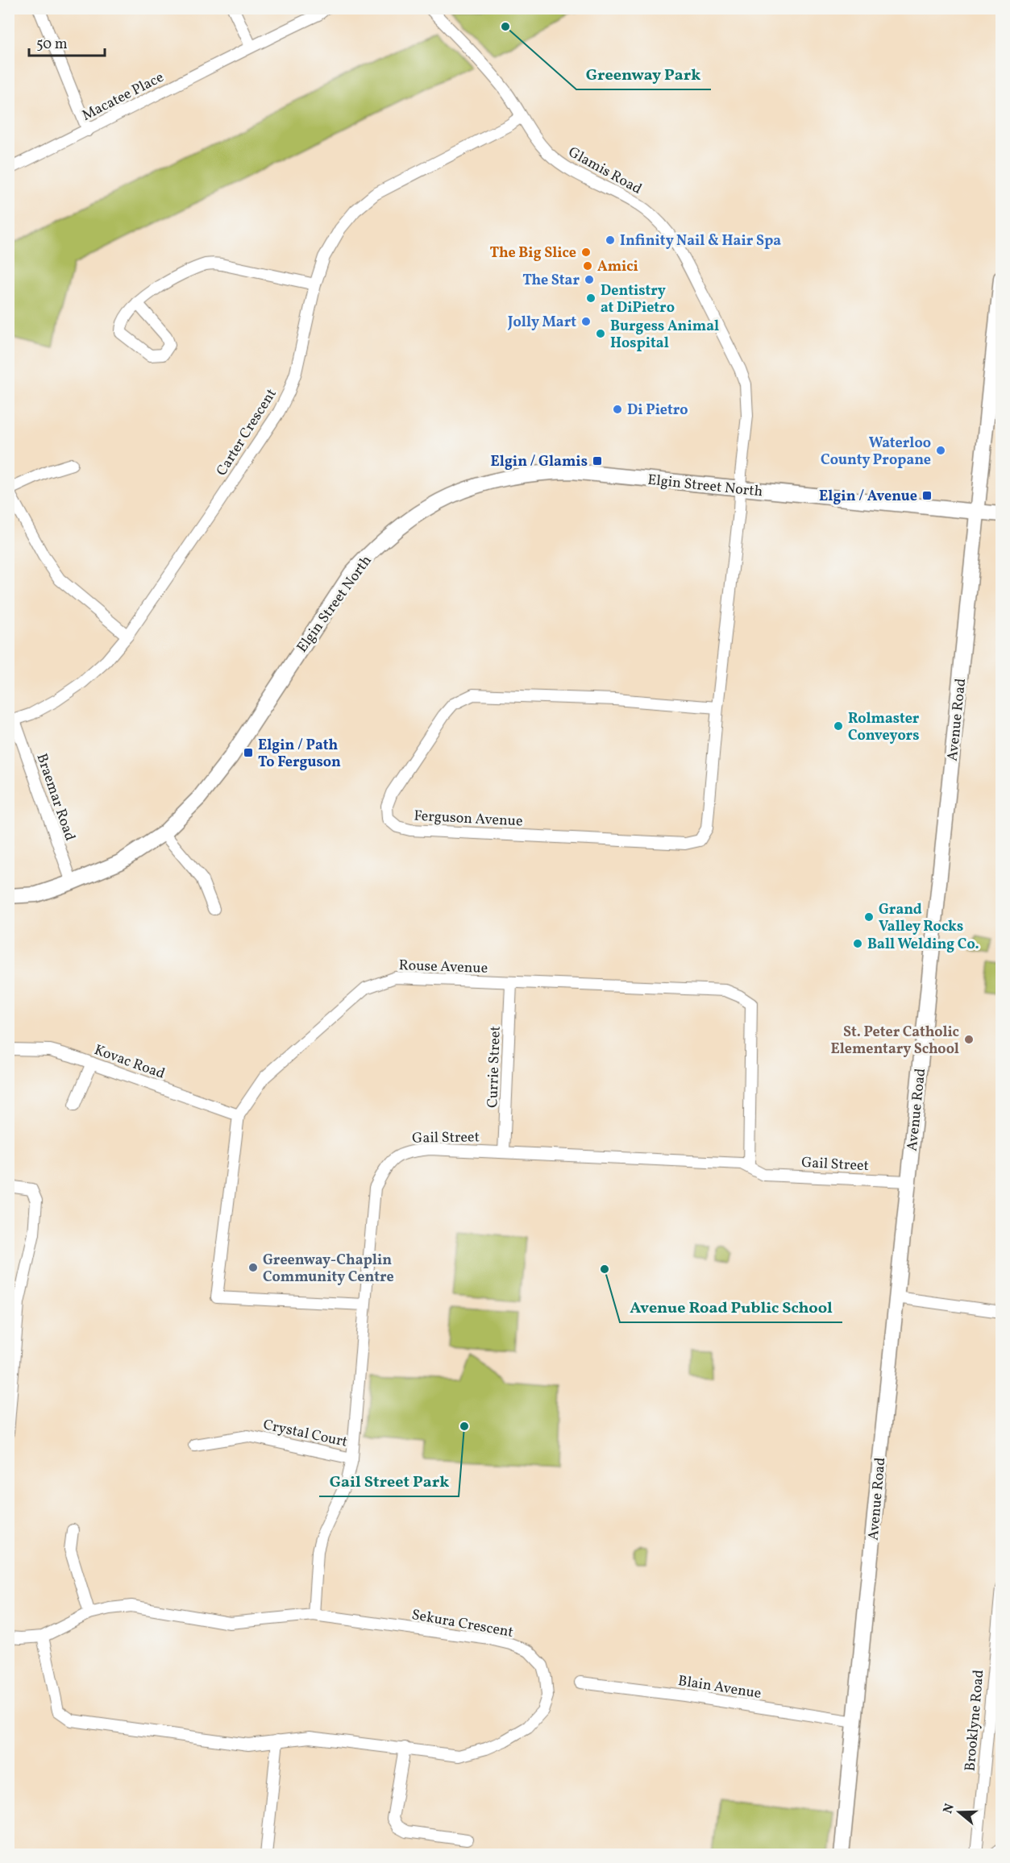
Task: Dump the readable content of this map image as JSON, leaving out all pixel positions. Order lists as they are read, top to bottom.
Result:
{
  "streets": {
    "street": [
      "Macatee Place",
      "Glamis Road",
      "Carter Crescent",
      "Elgin Street North",
      "Avenue Road",
      "Braemar Road",
      "Ferguson Avenue",
      "Rouse Avenue",
      "Kovac Road",
      "Currie Street",
      "Gail Street",
      "Crystal Court",
      "Sekura Crescent",
      "Blain Avenue",
      "Brooklyne Road"
    ]
  },
  "crossings": [
    ["Glamis Road", "Carter Crescent"],
    ["Glamis Road", "Elgin Street North"],
    ["Glamis Road", "Ferguson Avenue"],
    ["Carter Crescent", "Braemar Road"],
    ["Elgin Street North", "Avenue Road"],
    ["Elgin Street North", "Braemar Road"],
    ["Elgin Street North", "Ferguson Avenue"],
    ["Avenue Road", "Gail Street"],
    ["Avenue Road", "Blain Avenue"],
    ["Rouse Avenue", "Kovac Road"],
    ["Rouse Avenue", "Currie Street"],
    ["Rouse Avenue", "Gail Street"],
    ["Currie Street", "Gail Street"],
    ["Gail Street", "Crystal Court"],
    ["Gail Street", "Sekura Crescent"]
  ],
  "places": {
    "other": [
      "Greenway Park",
      "Infinity Nail & Hair Spa",
      "The Big Slice",
      "Amici",
      "The Star",
      "Dentistry at DiPietro",
      "Jolly Mart",
      "Burgess Animal Hospital",
      "Di Pietro",
      "Waterloo County Propane",
      "Rolmaster Conveyors",
      "Grand Valley Rocks",
      "Ball Welding Co.",
      "St. Peter Catholic Elementary School",
      "Greenway-Chaplin Community Centre",
      "Avenue Road Public School",
      "Gail Street Park"
    ],
    "transit": ["Elgin / Glamis", "Elgin / Avenue", "Elgin / Path To Ferguson"]
  },
  "scale_bar": "50 m",
  "north": "left"
}
